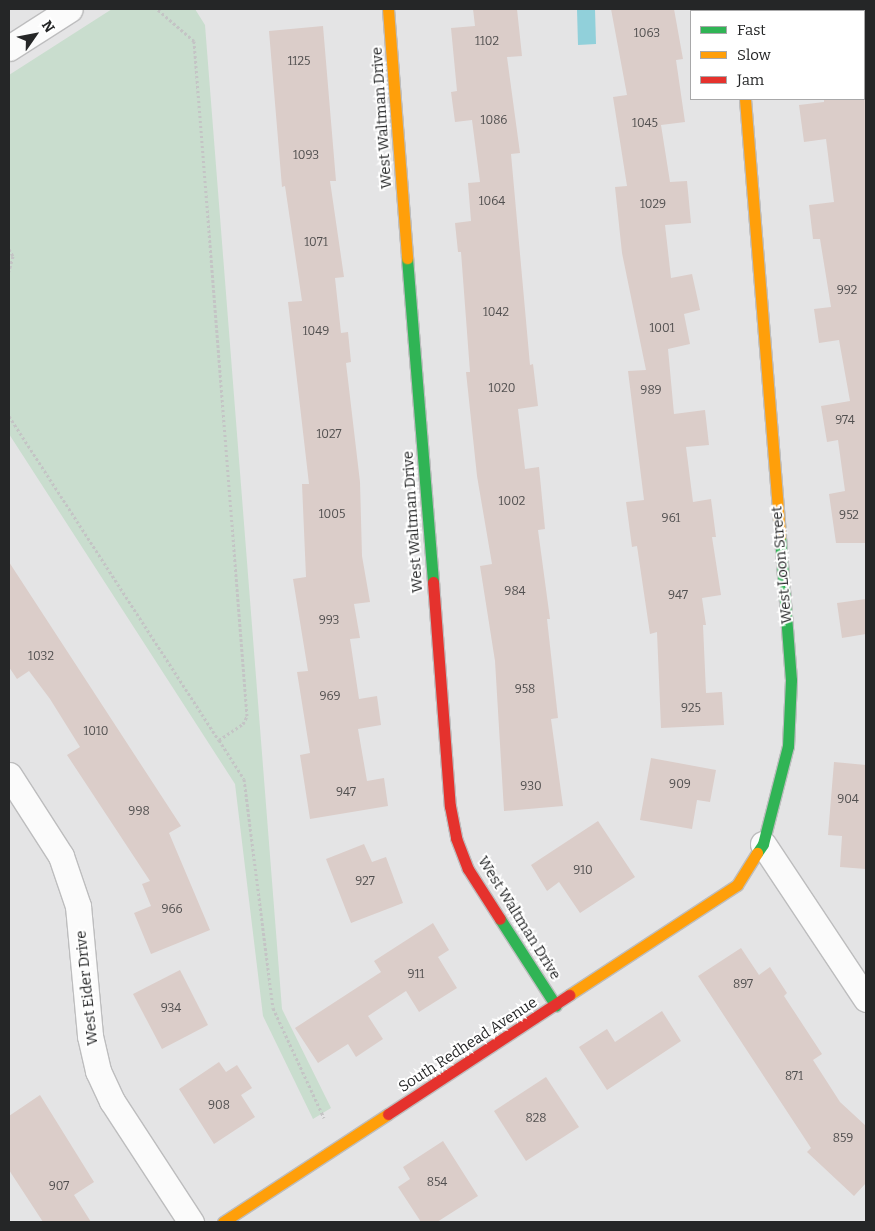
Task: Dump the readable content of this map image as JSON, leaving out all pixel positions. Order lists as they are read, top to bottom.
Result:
{
  "streets": {
    "street": [
      "West Waltman Drive",
      "West Loon Street",
      "West Eider Drive",
      "South Redhead Avenue"
    ]
  },
  "crossings": [
    ["West Waltman Drive", "South Redhead Avenue"],
    ["West Loon Street", "South Redhead Avenue"]
  ],
  "house_numbers": [
    "1063",
    "1102",
    "1125",
    "1086",
    "1045",
    "1093",
    "1064",
    "1029",
    "1071",
    "992",
    "1042",
    "1001",
    "1049",
    "1020",
    "989",
    "974",
    "1027",
    "1002",
    "1005",
    "952",
    "961",
    "984",
    "947",
    "993",
    "1032",
    "958",
    "969",
    "925",
    "1010",
    "909",
    "930",
    "947",
    "904",
    "998",
    "910",
    "927",
    "966",
    "911",
    "897",
    "934",
    "871",
    "908",
    "828",
    "859",
    "854",
    "907"
  ],
  "legend": ["Fast", "Slow", "Jam"],
  "north": "top right"
}
